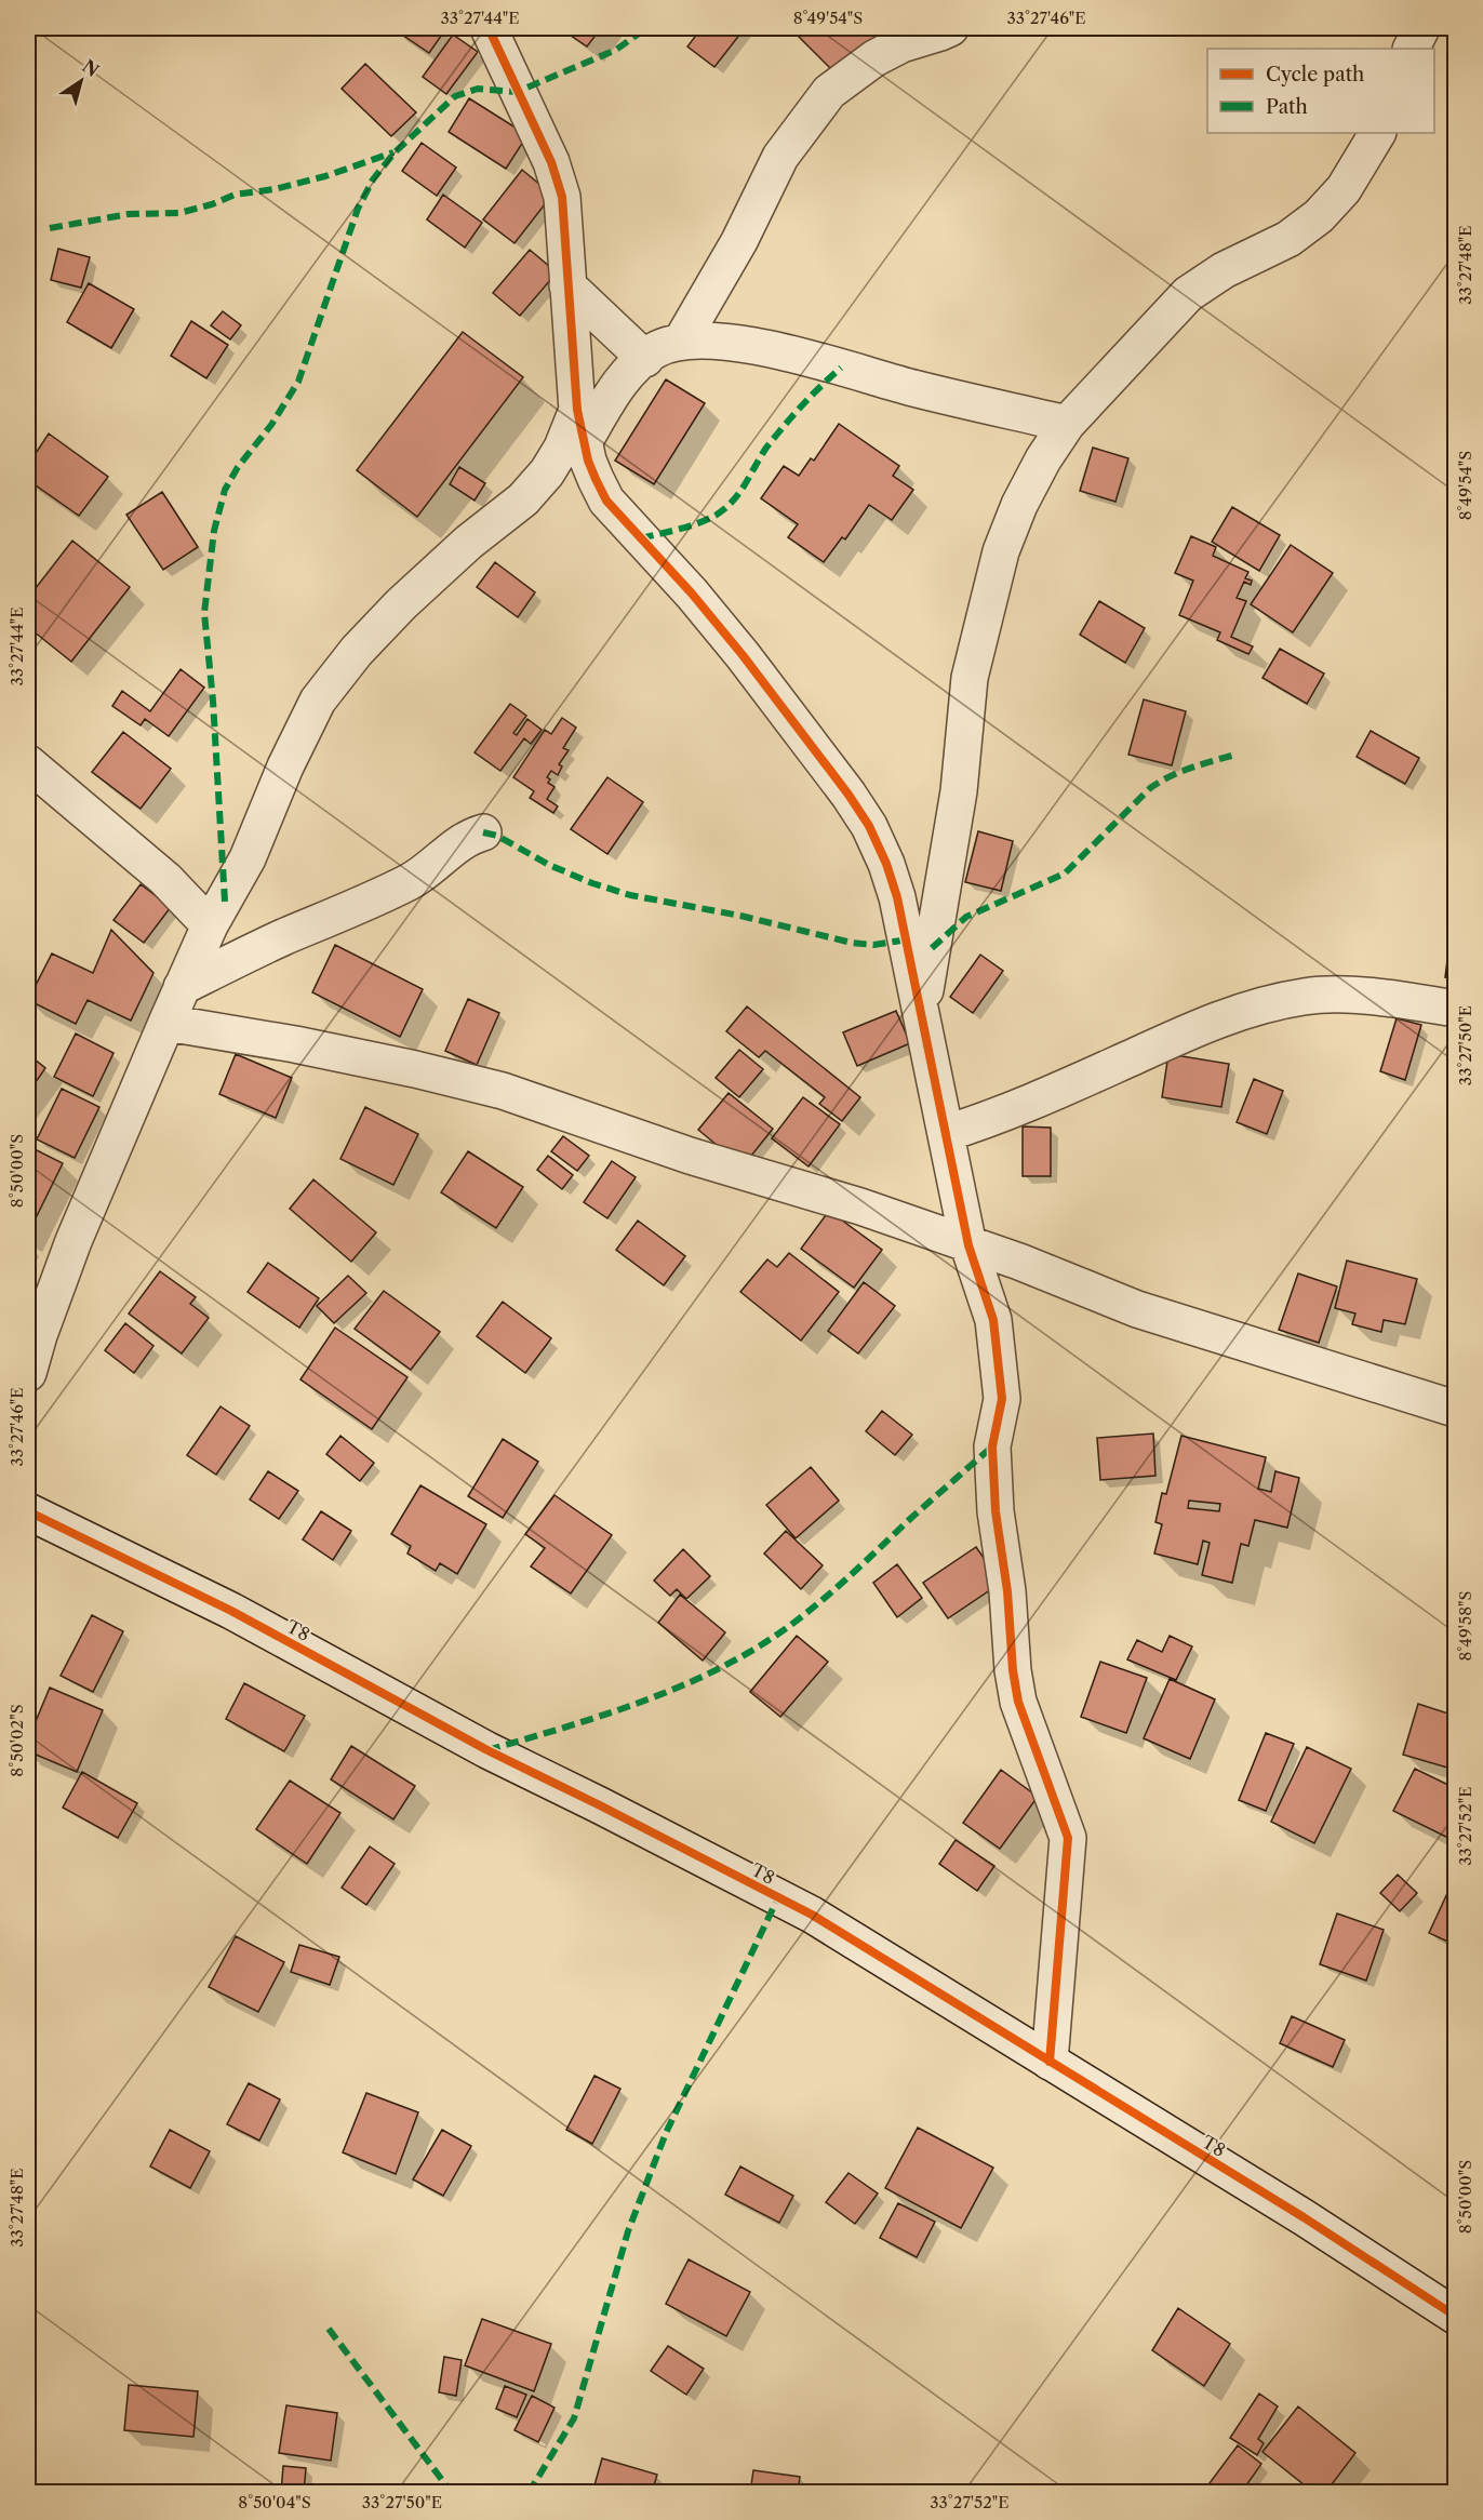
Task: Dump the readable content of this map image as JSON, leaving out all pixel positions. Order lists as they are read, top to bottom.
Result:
{
  "streets": {
    "street": ["T8"]
  },
  "legend": ["Cycle path", "Path"],
  "north": "top right",
  "coordinates": [
    "33°27'44\"E",
    "8°49'54\"S",
    "33°27'46\"E",
    "33°27'48\"E",
    "33°27'50\"E",
    "8°50'00\"S",
    "8°49'58\"S",
    "8°50'02\"S",
    "33°27'52\"E",
    "8°50'04\"S"
  ]
}
